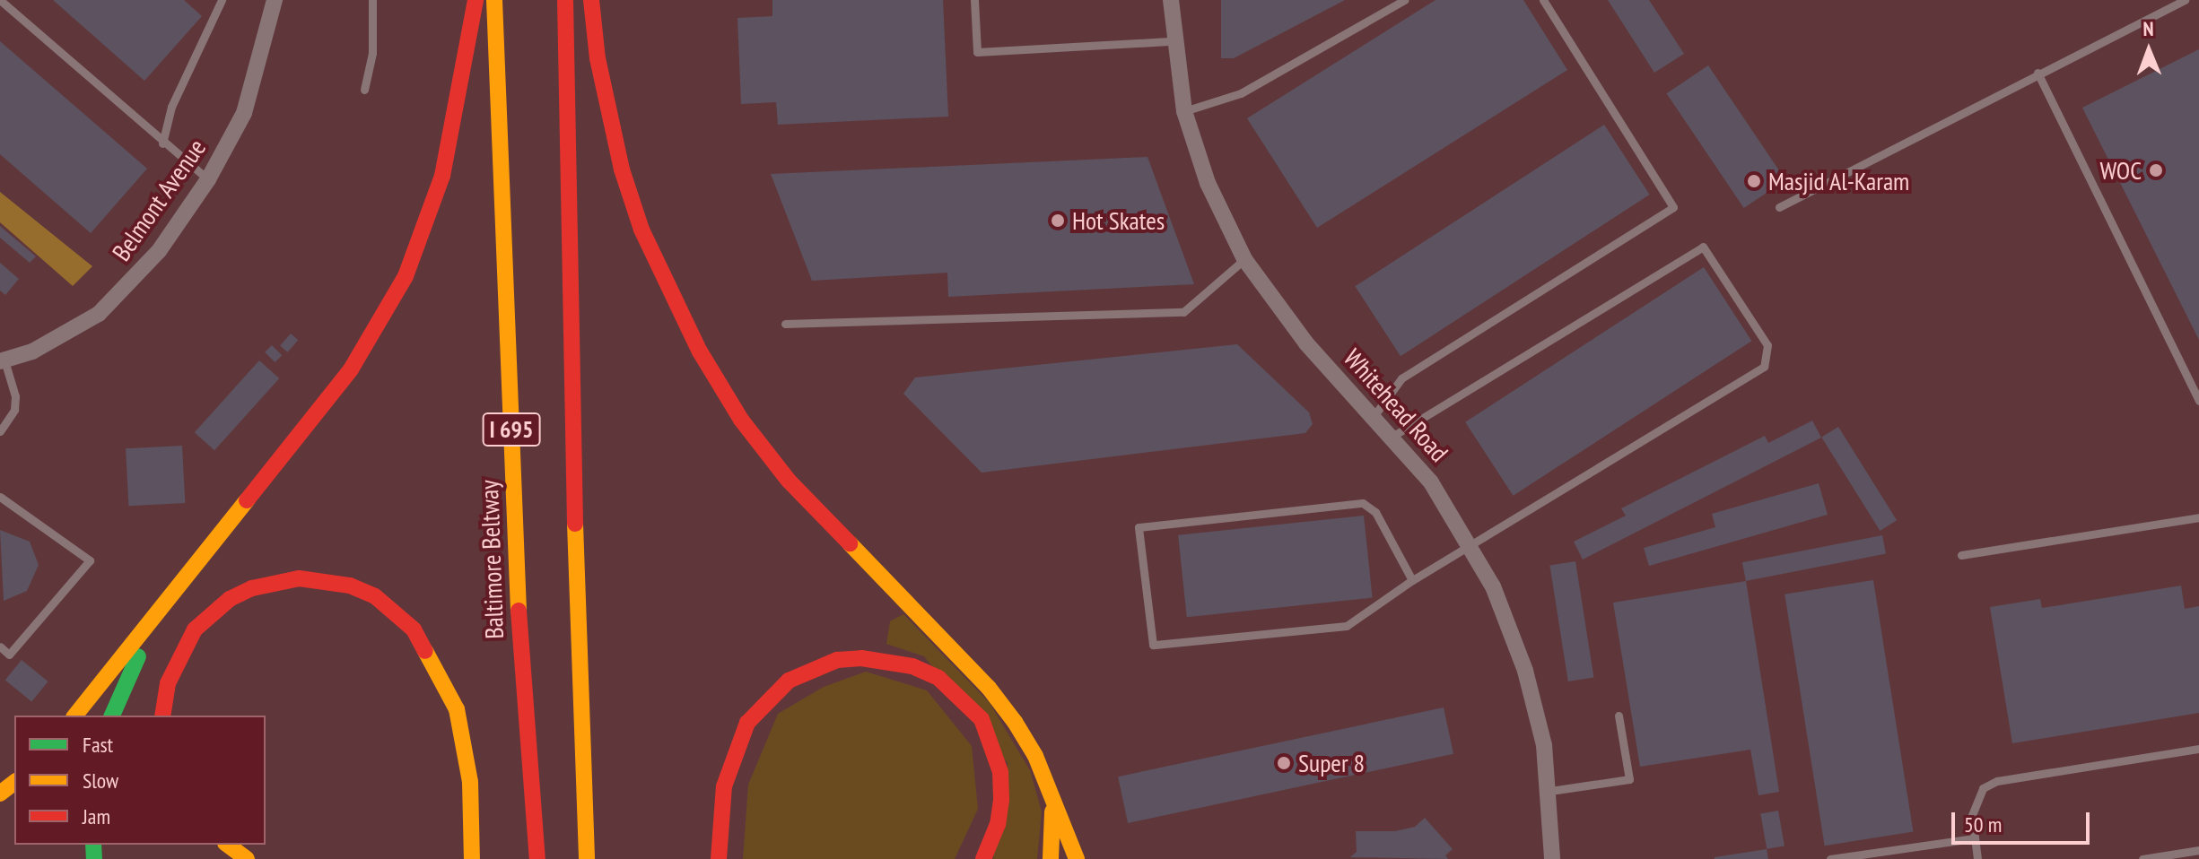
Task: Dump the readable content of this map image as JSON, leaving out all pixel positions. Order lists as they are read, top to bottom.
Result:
{
  "streets": {
    "highway": ["I 695", "Baltimore Beltway"],
    "street": ["Belmont Avenue", "Whitehead Road"]
  },
  "places": [
    "WOC",
    "Masjid Al-Karam",
    "Hot Skates",
    "Super 8"
  ],
  "legend": ["Fast", "Slow", "Jam"],
  "scale_bar": "50 m",
  "north": "top"
}
